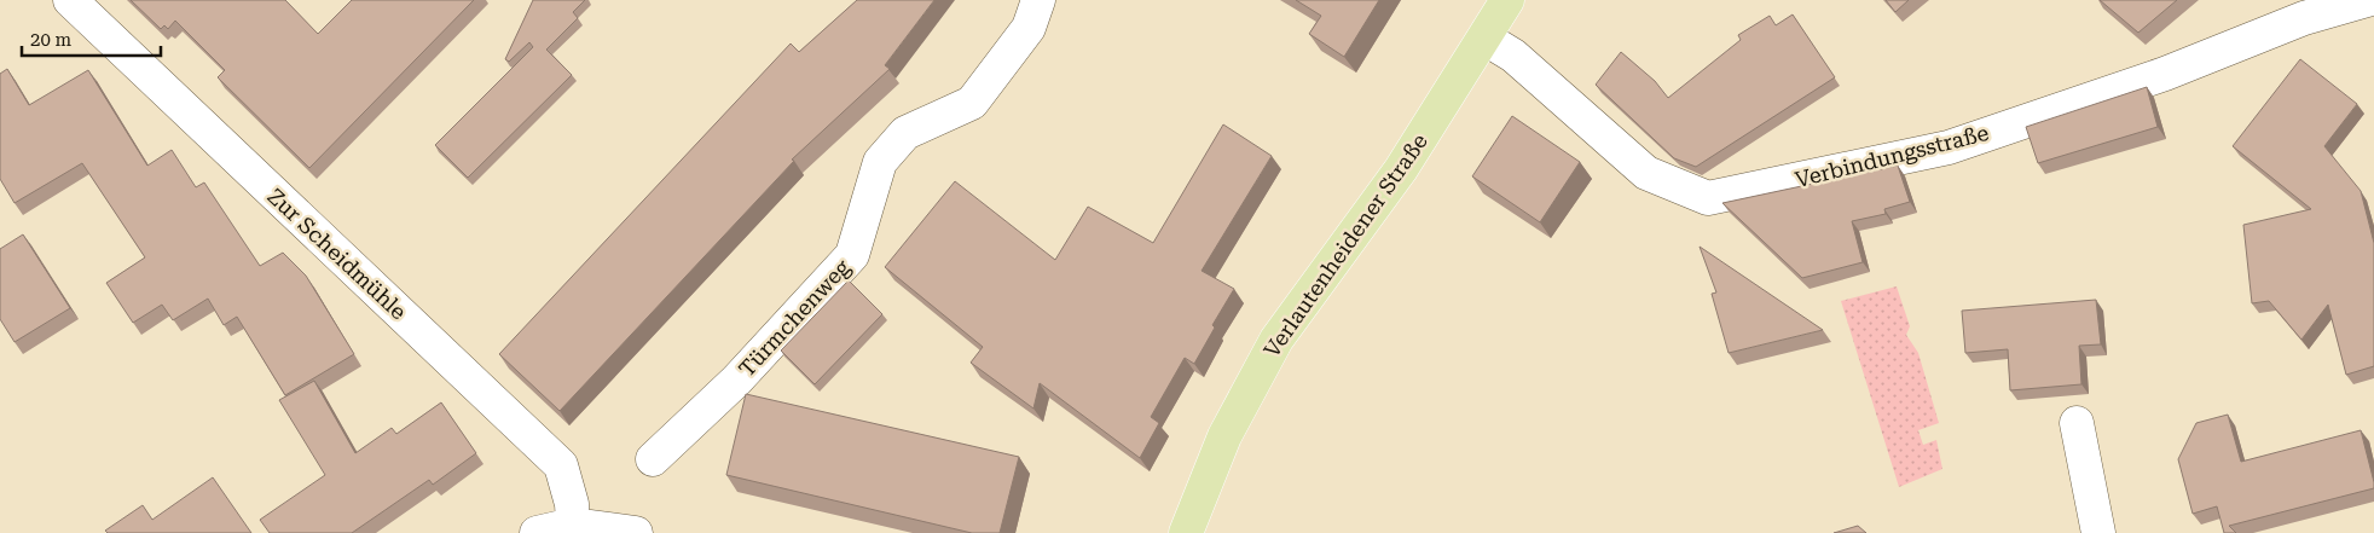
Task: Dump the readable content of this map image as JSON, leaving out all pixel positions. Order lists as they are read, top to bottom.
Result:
{
  "streets": {
    "main road": ["Verlautenheidener Straße"],
    "street": ["Verbindungsstraße", "Zur Scheidmühle", "Türmchenweg"]
  },
  "crossings": [
    ["Verbindungsstraße", "Verlautenheidener Straße"]
  ],
  "scale_bar": "20 m"
}
